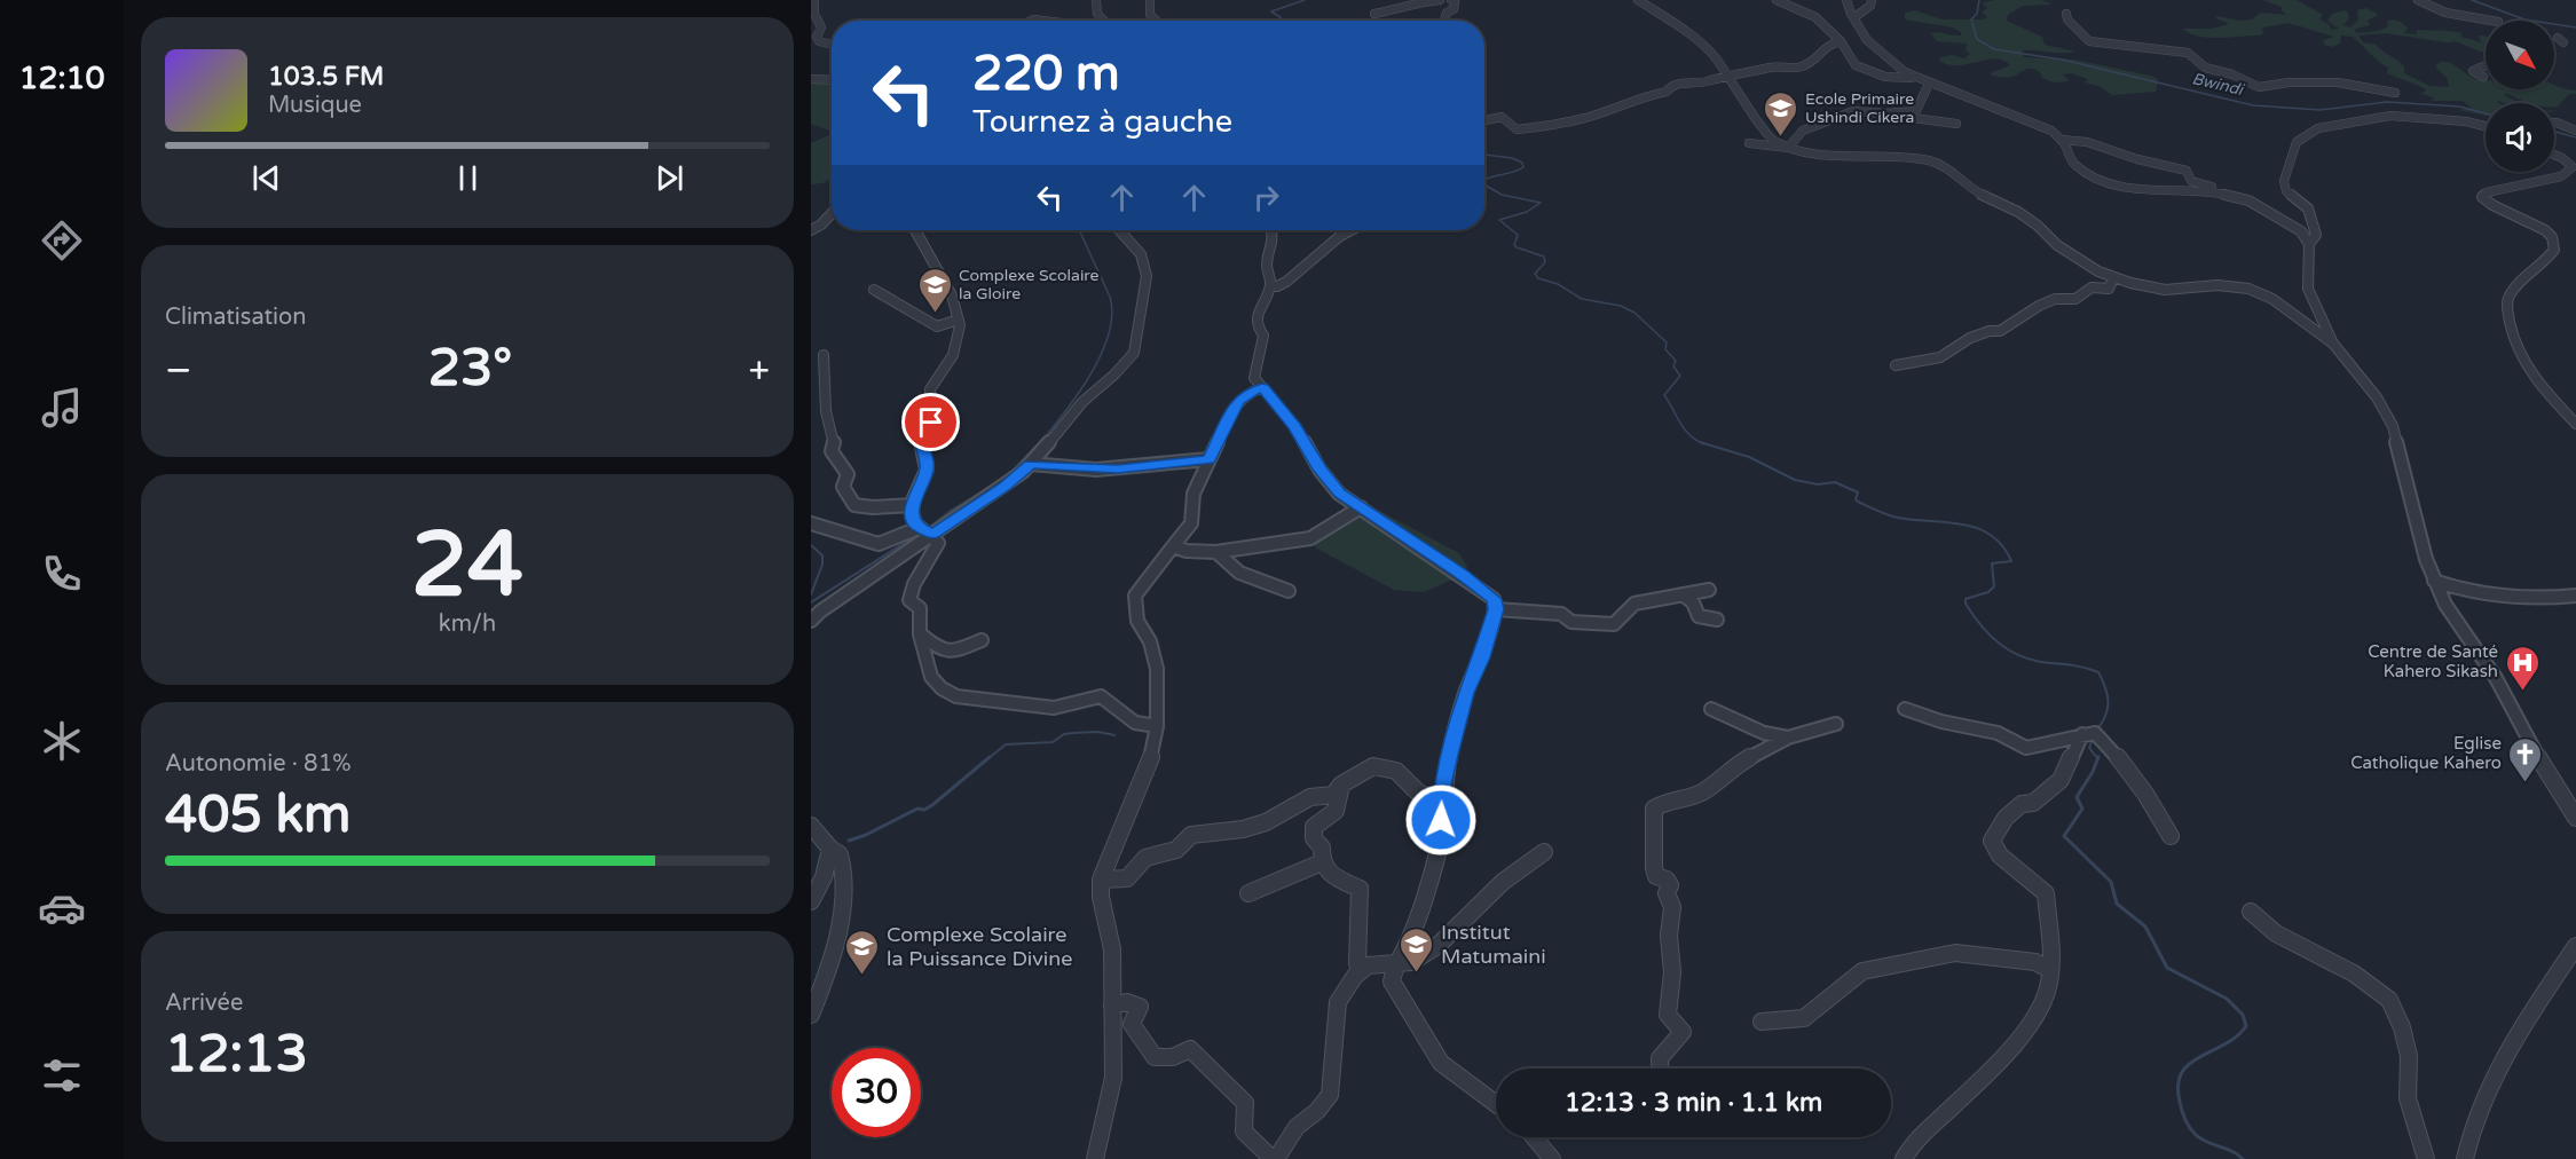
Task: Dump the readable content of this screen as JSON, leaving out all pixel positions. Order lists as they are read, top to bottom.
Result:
{
  "water": ["Bwindi"],
  "places": {
    "school or university": [
      "Ecole Primaire Ushindi Cikera",
      "Complexe Scolaire la Gloire",
      "Institut Matumaini",
      "Complexe Scolaire la Puissance Divine"
    ],
    "hospital": ["Centre de Santé Kahero Sikash"],
    "church": ["Eglise Catholique Kahero"]
  },
  "north": "bottom right",
  "page": {
    "tabs": "12:10",
    "turn": ["220 m", "Tournez à gauche"],
    "song": ["103.5 FM", "Musique"],
    "tile": [
      "Climatisation",
      ["24", "km/h"],
      ["Autonomie · 81%", "405 km"],
      ["Arrivée", "12:13"]
    ],
    "heat": ["−", "23°", "+"],
    "limit": "30",
    "trip": "12:13 · 3 min · 1.1 km"
  }
}
